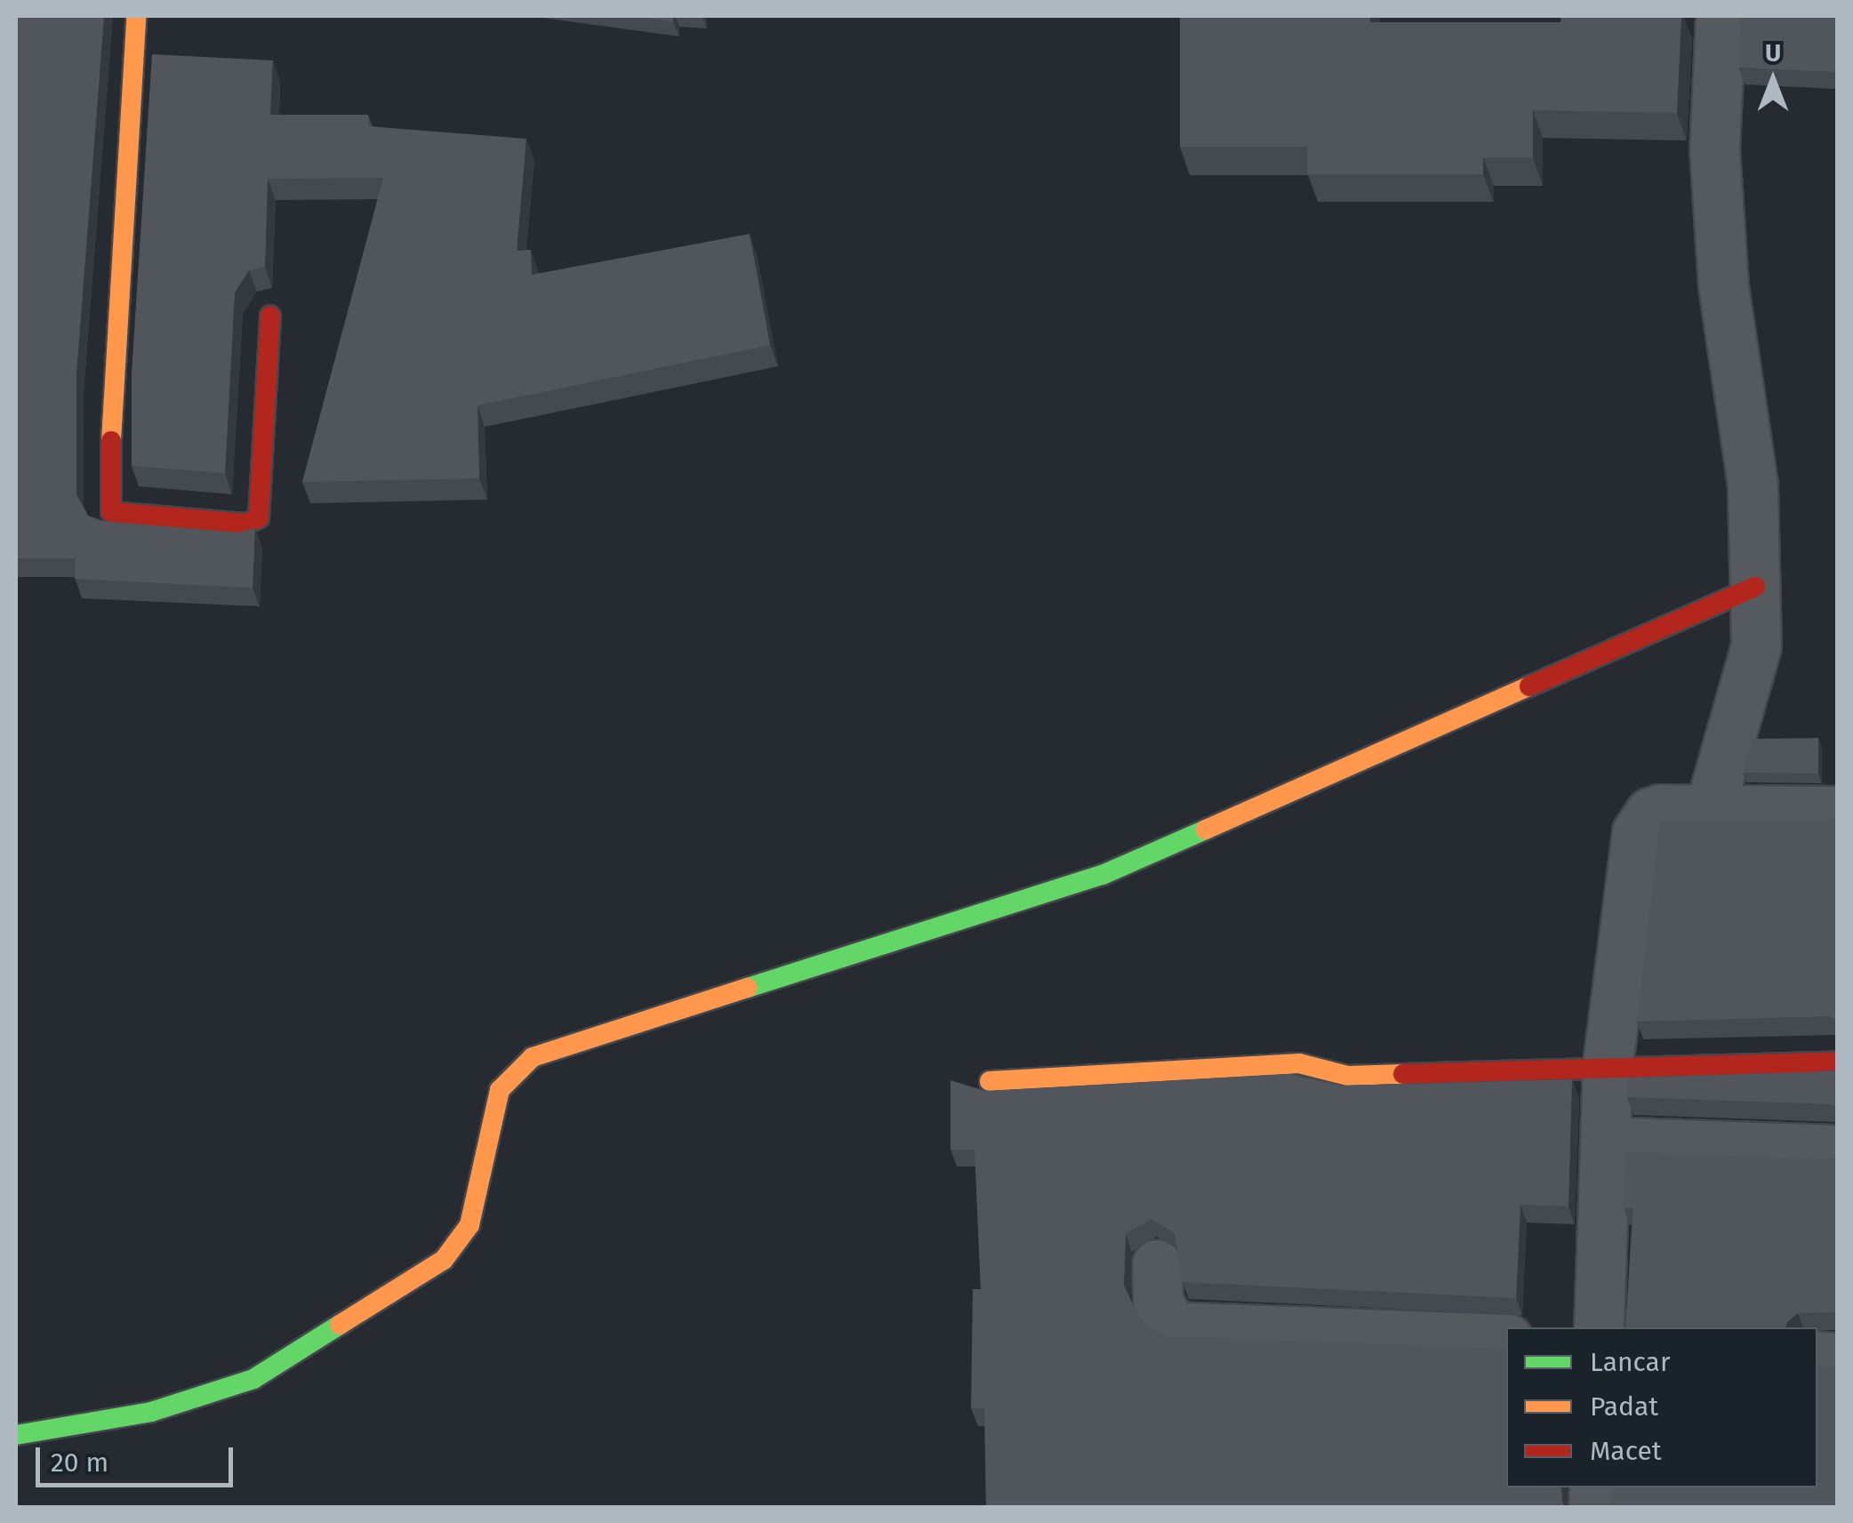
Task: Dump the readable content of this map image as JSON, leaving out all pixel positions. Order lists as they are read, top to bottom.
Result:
{
  "legend": ["Lancar", "Padat", "Macet"],
  "scale_bar": "20 m",
  "north": "top"
}
